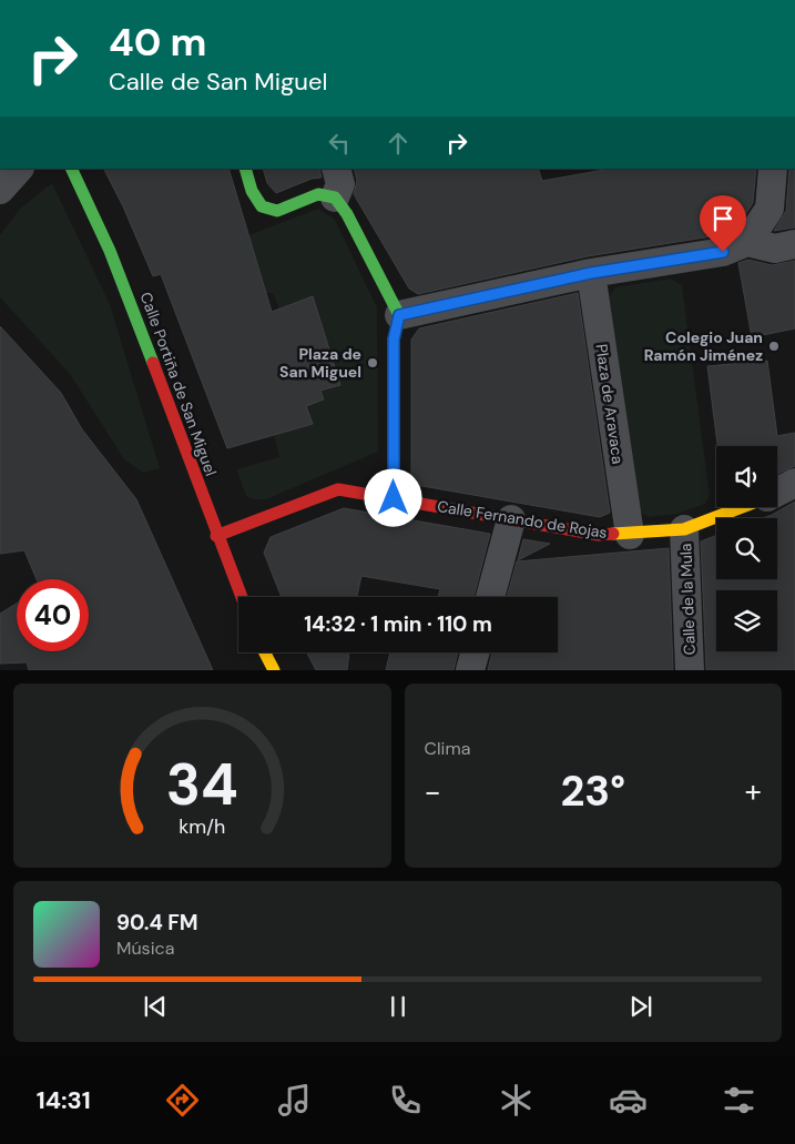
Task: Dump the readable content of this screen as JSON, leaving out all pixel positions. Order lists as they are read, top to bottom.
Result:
{
  "streets": {
    "street": [
      "Calle Portiña de San Miguel",
      "Plaza de Aravaca",
      "Calle Fernando de Rojas",
      "Calle de la Mula"
    ]
  },
  "crossings": [
    ["Calle Portiña de San Miguel", "Calle Fernando de Rojas"],
    ["Plaza de Aravaca", "Calle Fernando de Rojas"],
    ["Calle Fernando de Rojas", "Calle de la Mula"]
  ],
  "places": ["Colegio Juan Ramón Jiménez", "Plaza de San Miguel"],
  "page": {
    "turn": ["40 m", "Calle de San Miguel"],
    "limit": "40",
    "trip": "14:32 · 1 min · 110 m",
    "tile": "Clima",
    "heat": ["−", "23°", "+"],
    "song": ["90.4 FM", "Música"],
    "tabs": "14:31",
    "gauge": ["34", "km/h"]
  }
}
